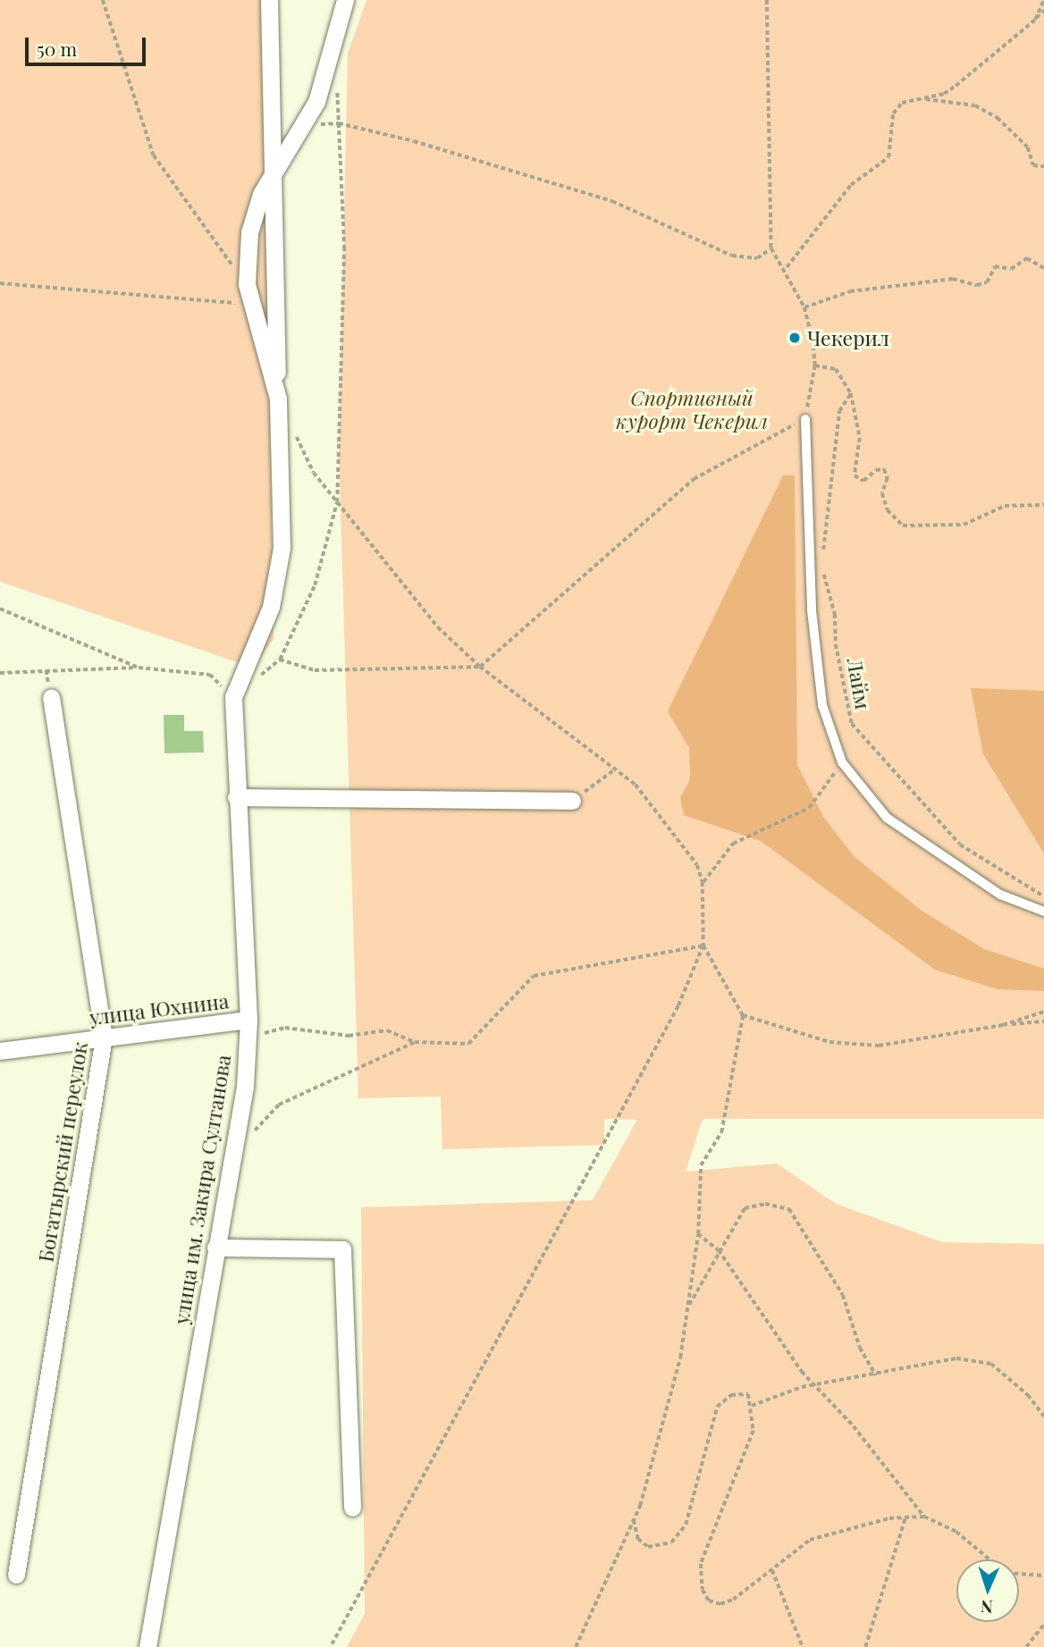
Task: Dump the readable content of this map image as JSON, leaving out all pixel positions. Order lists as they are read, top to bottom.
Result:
{
  "streets": {
    "street": ["улица Юхнина", "Богатырский переулок", "улица им. Закира Султанова"],
    "path": ["Лайм"]
  },
  "crossings": [
    ["улица Юхнина", "Богатырский переулок"],
    ["улица Юхнина", "улица им. Закира Султанова"]
  ],
  "parks": ["Спортивный курорт Чекерил"],
  "places": ["Чекерил"],
  "scale_bar": "50 m",
  "north": "bottom"
}
